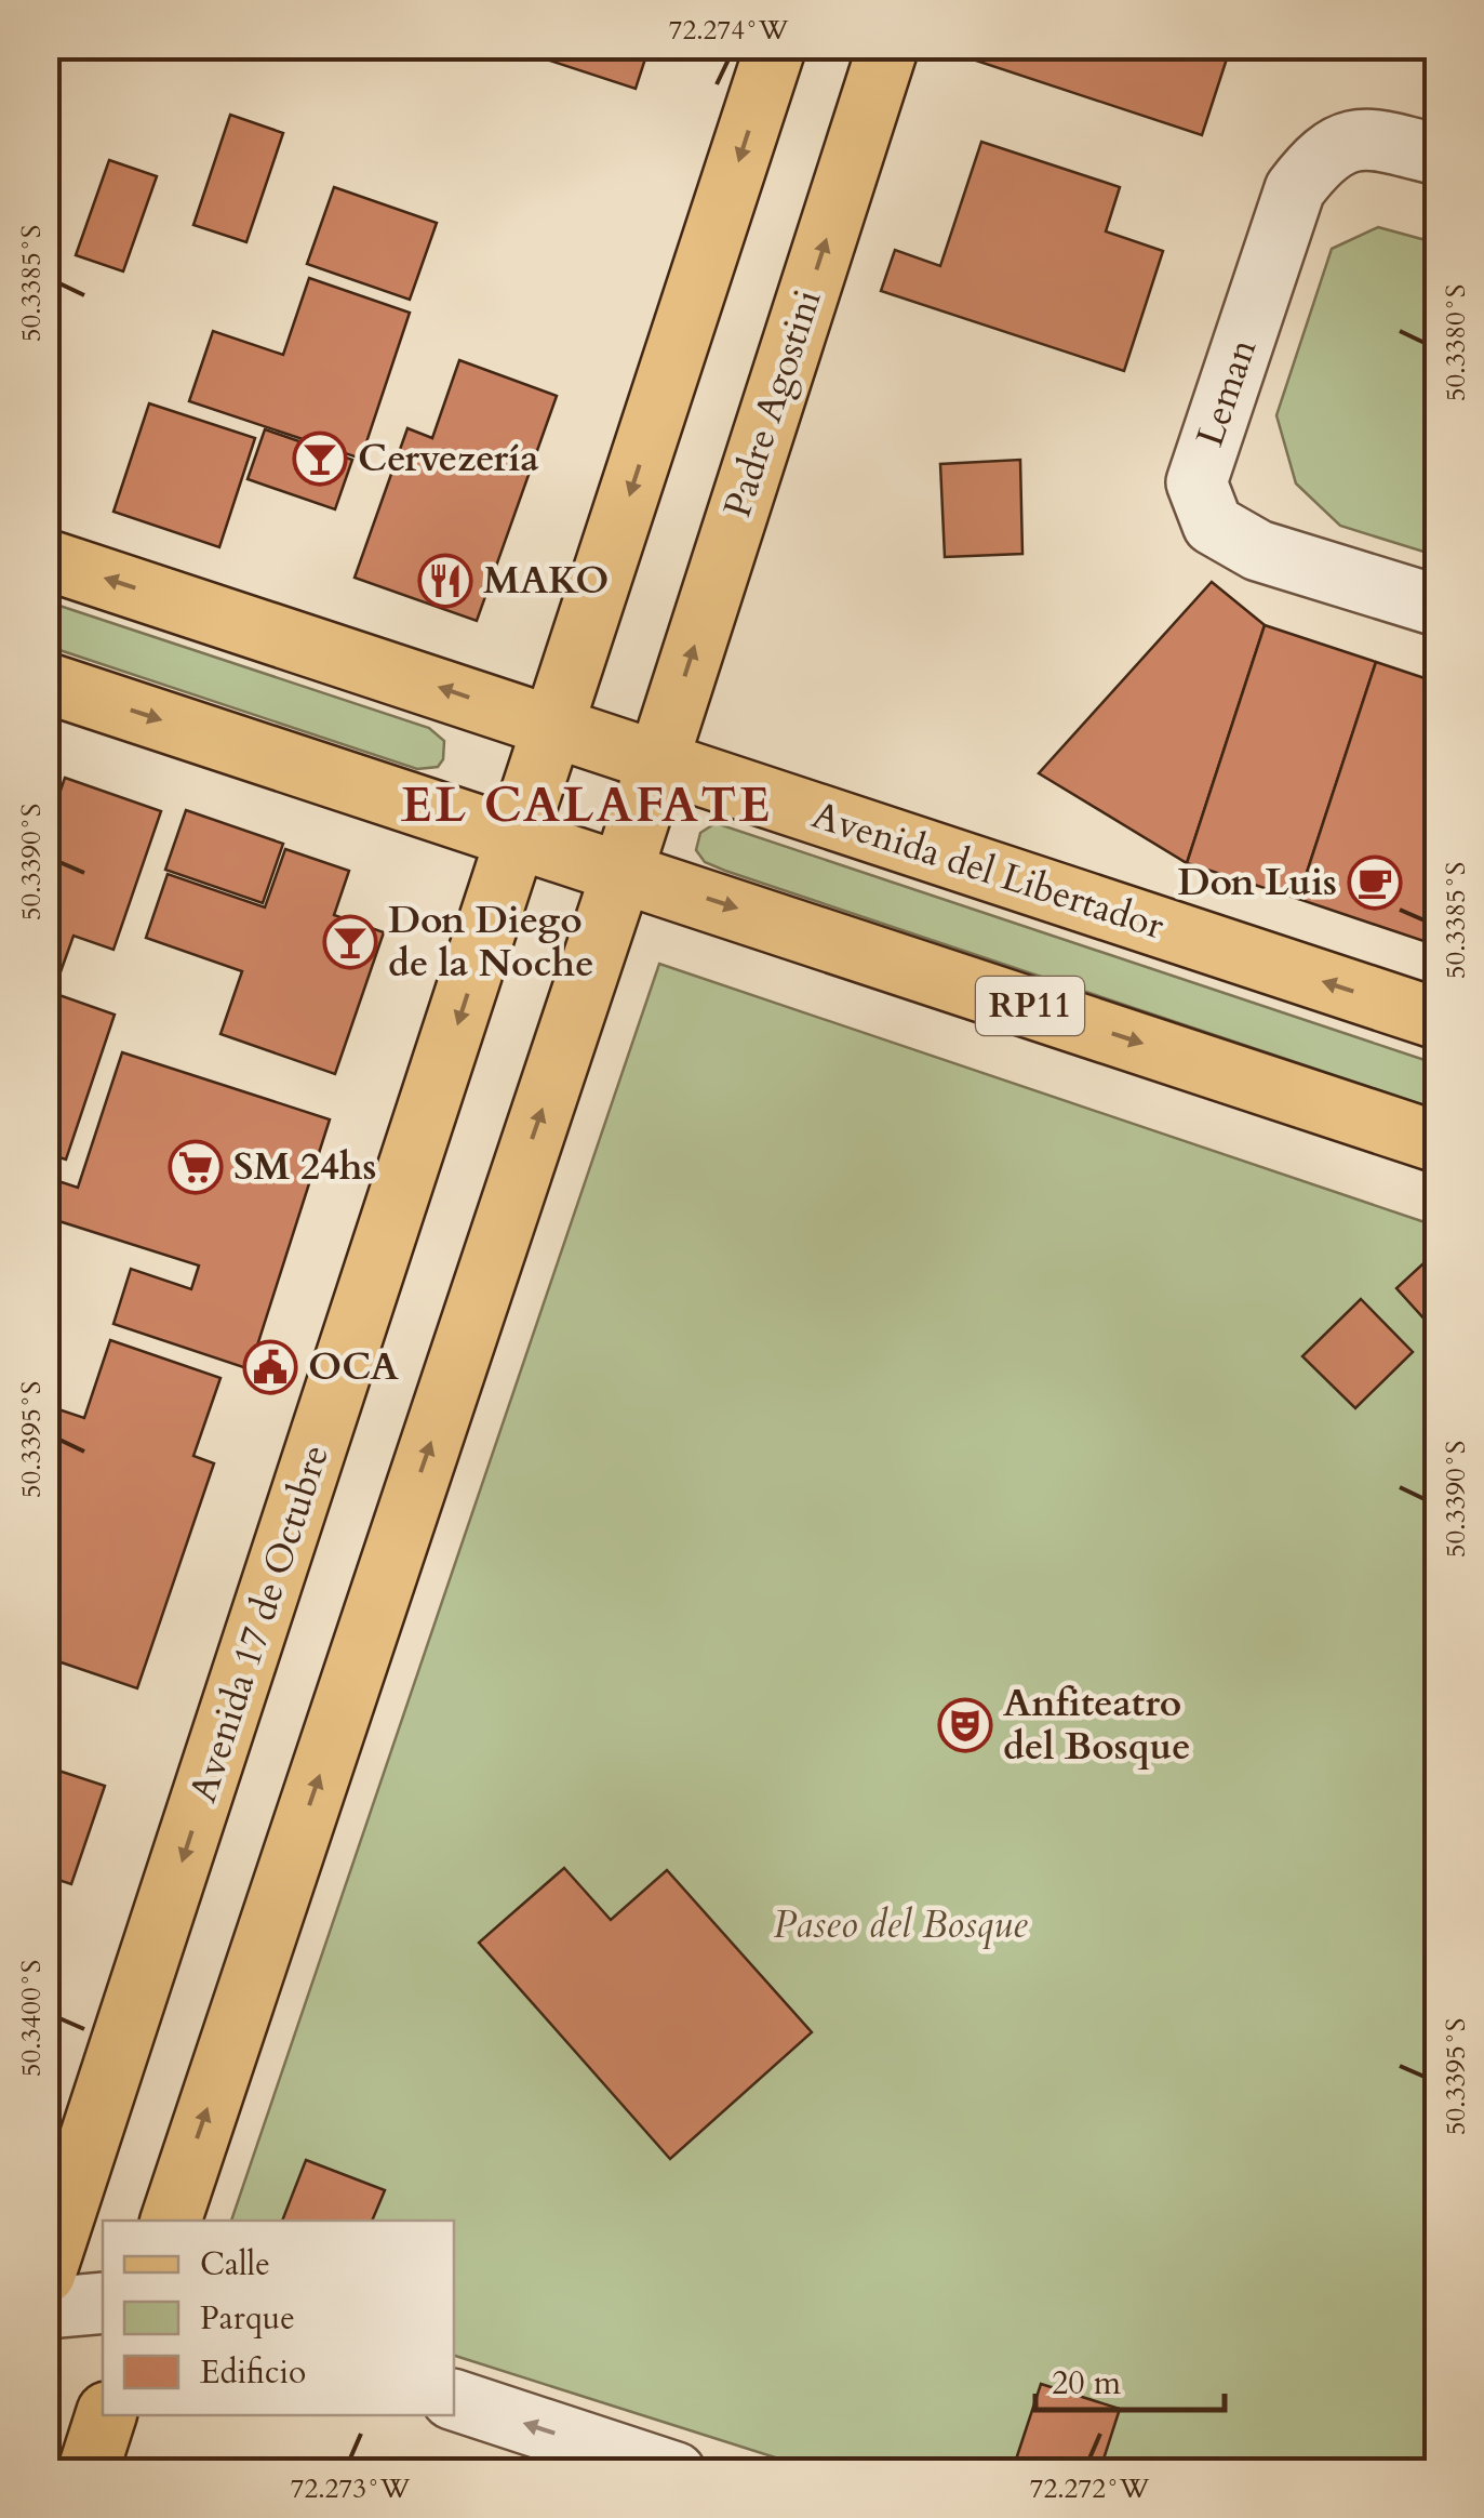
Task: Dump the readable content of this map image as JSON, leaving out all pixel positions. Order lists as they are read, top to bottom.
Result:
{
  "streets": {
    "main road": [
      "Padre Agostini",
      "Avenida del Libertador",
      "RP11",
      "Avenida 17 de Octubre"
    ],
    "street": ["Leman"]
  },
  "crossings": [
    ["Padre Agostini", "Avenida del Libertador"],
    ["Avenida del Libertador", "Avenida 17 de Octubre"],
    ["RP11", "Avenida 17 de Octubre"]
  ],
  "districts": ["EL CALAFATE"],
  "parks": ["Paseo del Bosque"],
  "places": {
    "bar": ["Cervezería", "Don Diego de la Noche"],
    "restaurant": ["MAKO"],
    "cafe": ["Don Luis"],
    "supermarket": ["SM 24hs"],
    "public building": ["OCA"],
    "theatre": ["Anfiteatro del Bosque"]
  },
  "legend": ["Calle", "Parque", "Edificio"],
  "scale_bar": "20 m",
  "coordinates": [
    "72.274°W",
    "50.3385°S",
    "50.3380°S",
    "50.3390°S",
    "50.3395°S",
    "50.3400°S",
    "72.273°W",
    "72.272°W"
  ]
}
